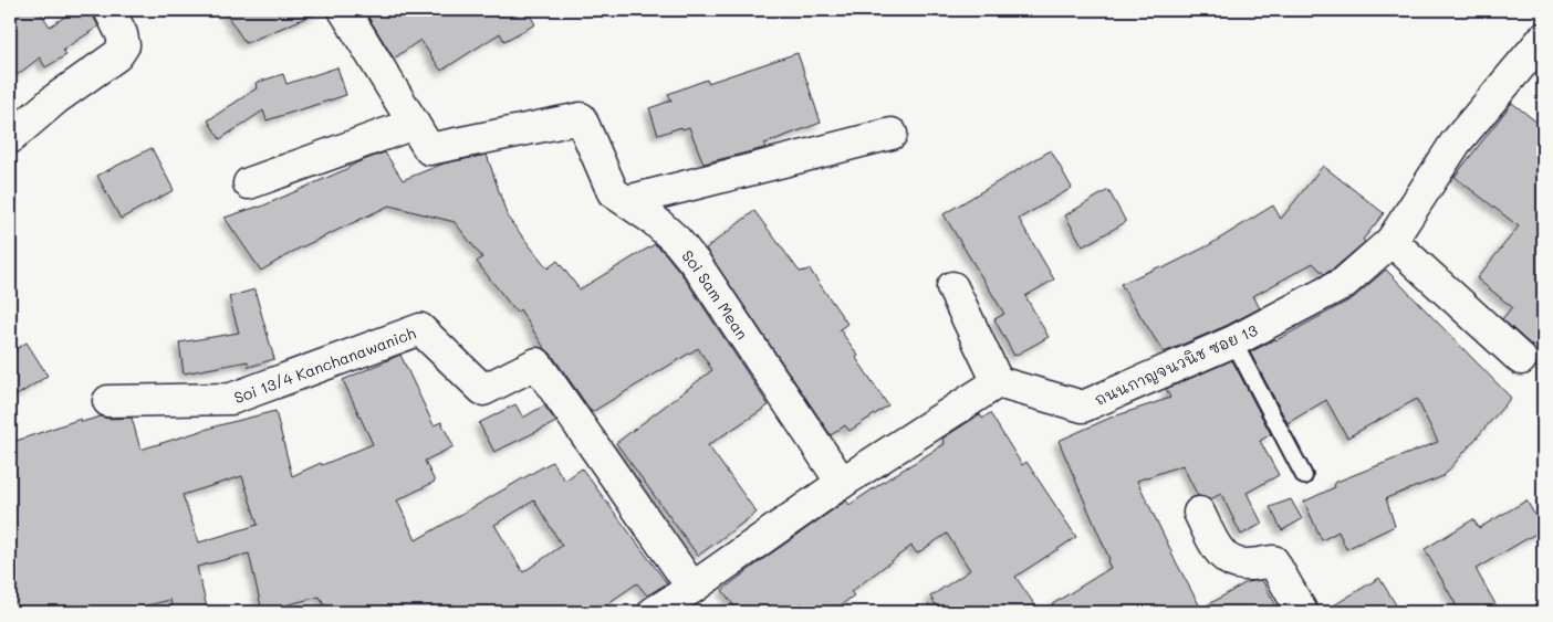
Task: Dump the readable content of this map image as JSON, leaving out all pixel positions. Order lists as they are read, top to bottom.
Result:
{
  "streets": {
    "street": ["Soi Sam Mean", "Soi 13/4 Kanchanawanich", "ถนนกาญจนวนิช ซอย 13"]
  }
}
